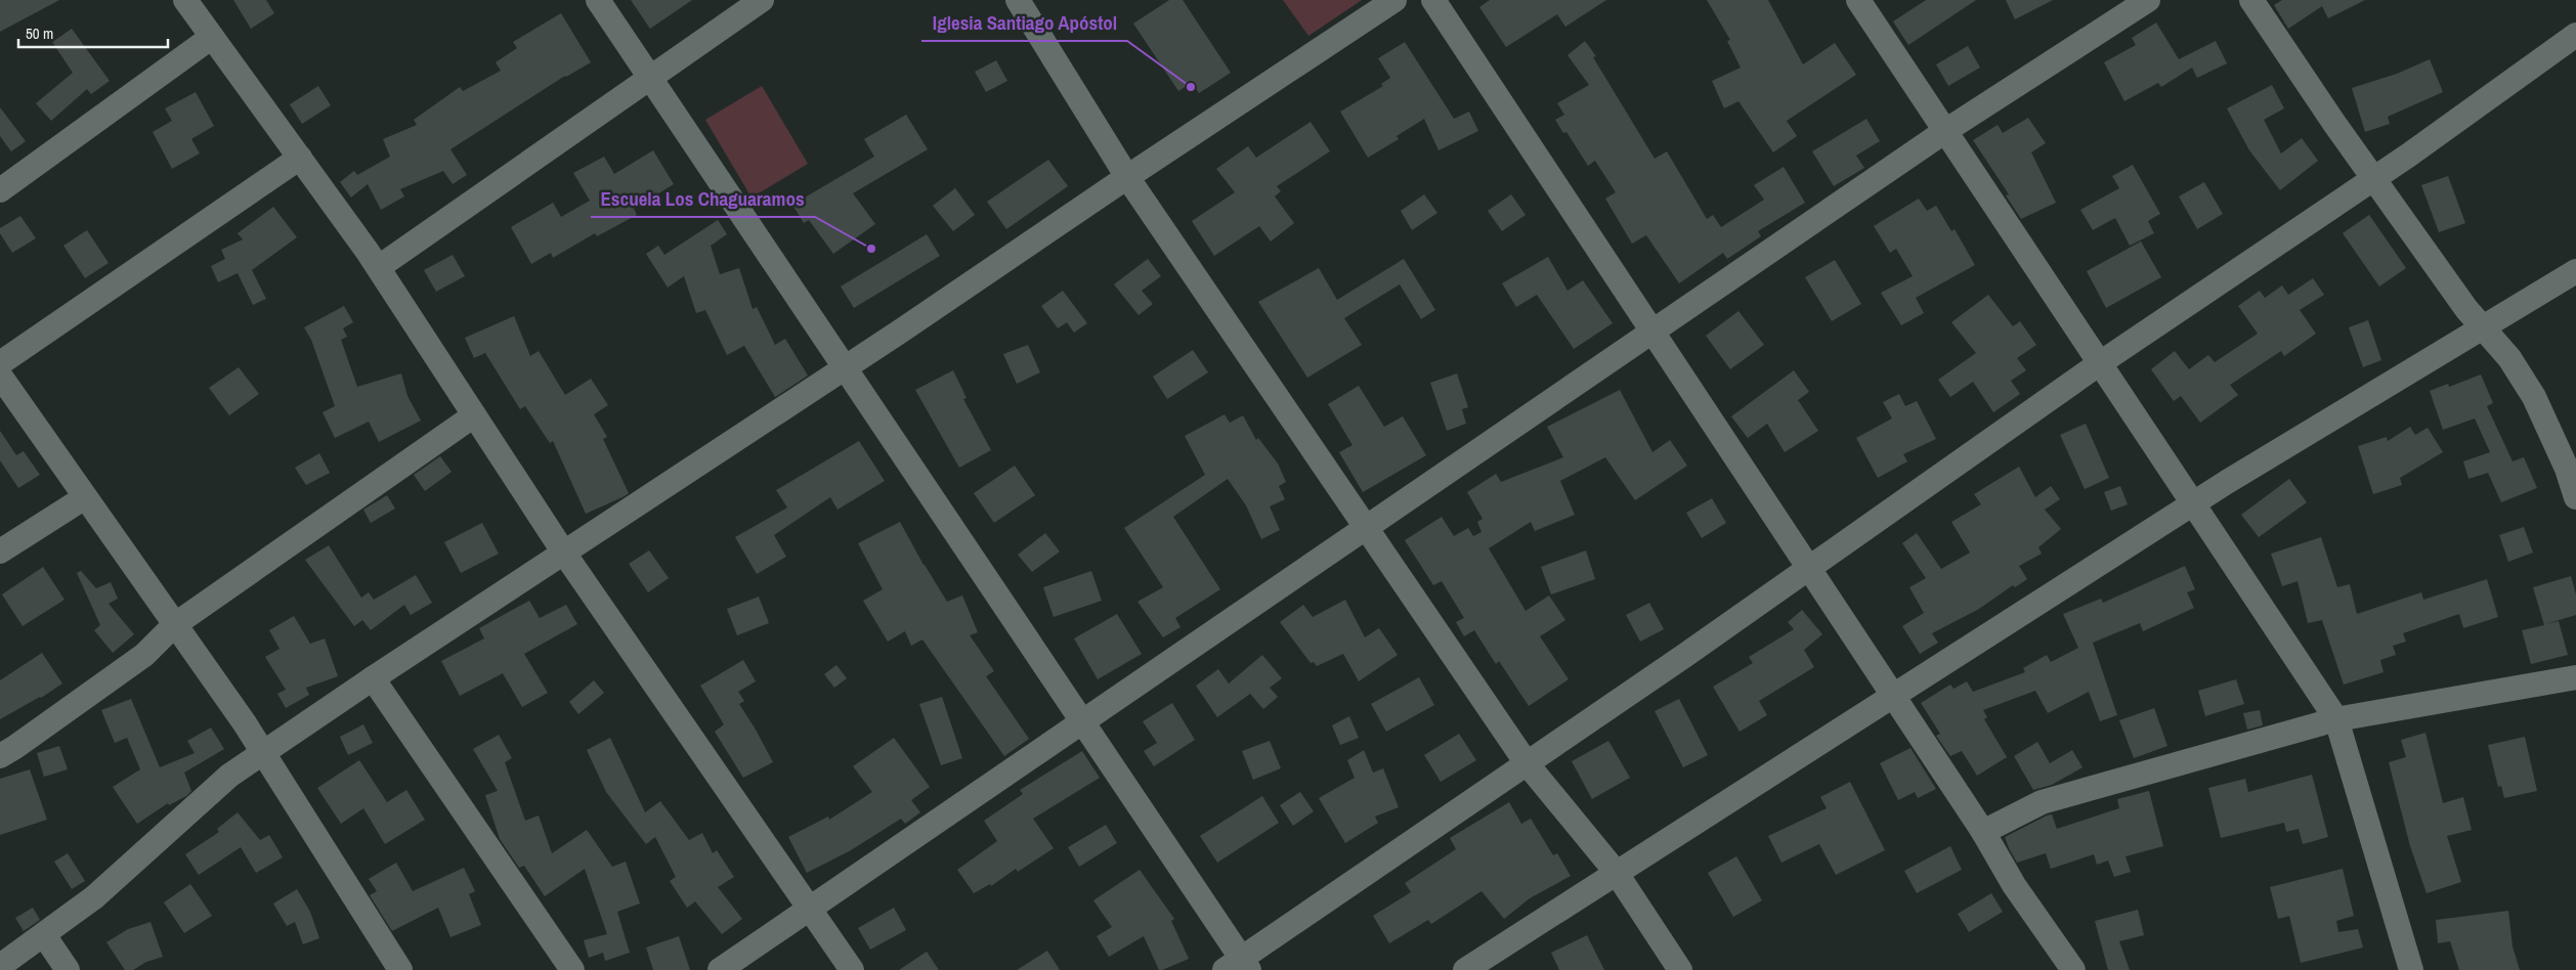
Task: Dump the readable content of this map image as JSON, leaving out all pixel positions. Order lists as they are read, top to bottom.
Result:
{
  "places": ["Iglesia Santiago Apóstol", "Escuela Los Chaguaramos"],
  "scale_bar": "50 m"
}
